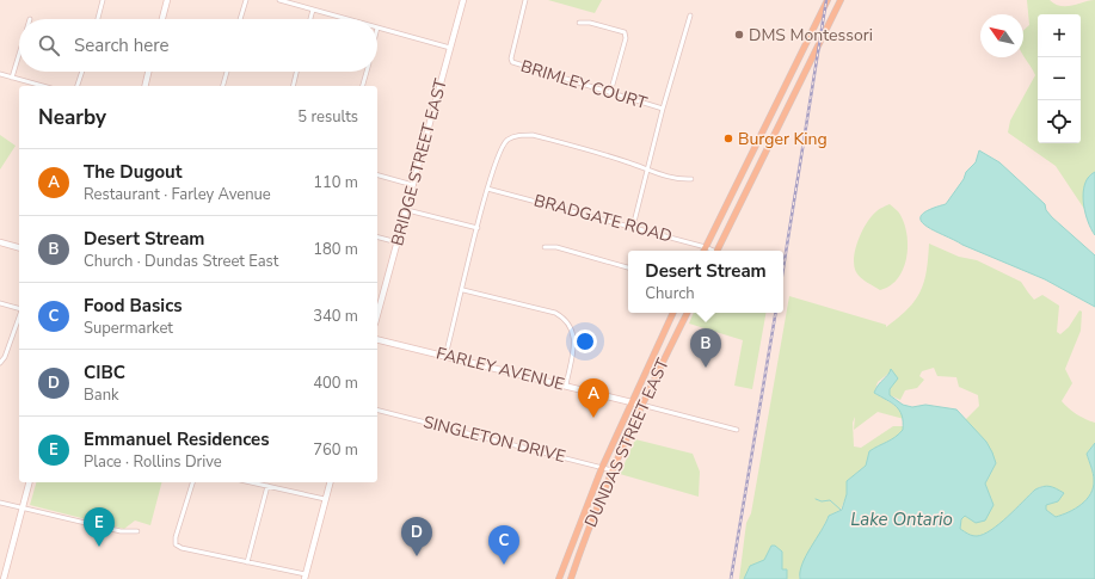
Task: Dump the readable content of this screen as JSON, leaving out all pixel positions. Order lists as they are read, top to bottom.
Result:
{
  "streets": {
    "main road": ["DUNDAS STREET EAST"],
    "street": [
      "BRIMLEY COURT",
      "BRIDGE STREET EAST",
      "BRADGATE ROAD",
      "FARLEY AVENUE",
      "SINGLETON DRIVE"
    ]
  },
  "crossings": [
    ["FARLEY AVENUE", "DUNDAS STREET EAST"],
    ["SINGLETON DRIVE", "DUNDAS STREET EAST"]
  ],
  "water": ["Lake Ontario"],
  "places": ["DMS Montessori", "Burger King"],
  "north": "top left",
  "page": {
    "map_buttons": ["+", "−"],
    "search": "Search here",
    "heading": ["Nearby", "5 results"],
    "list": [
      {
        "mark": "A",
        "name": "The Dugout",
        "note": "Restaurant · Farley Avenue",
        "value": "110 m"
      },
      {
        "mark": "B",
        "name": "Desert Stream",
        "note": "Church · Dundas Street East",
        "value": "180 m"
      },
      {
        "mark": "C",
        "name": "Food Basics",
        "note": "Supermarket",
        "value": "340 m"
      },
      {
        "mark": "D",
        "name": "CIBC",
        "note": "Bank",
        "value": "400 m"
      },
      {
        "mark": "E",
        "name": "Emmanuel Residences",
        "note": "Place · Rollins Drive",
        "value": "760 m"
      }
    ],
    "popup": ["Desert Stream", "Church"],
    "pins": [
      "B",
      "A",
      "E",
      "D",
      "C"
    ]
  }
}
